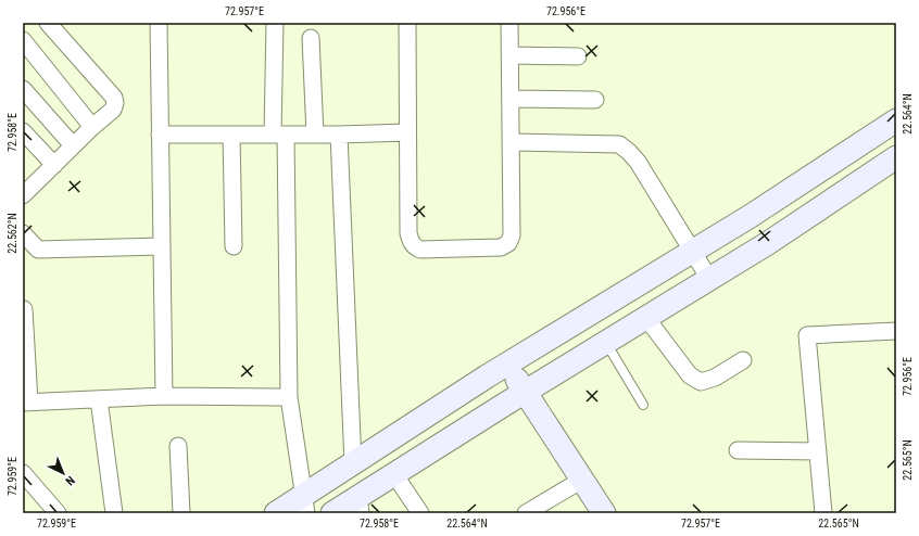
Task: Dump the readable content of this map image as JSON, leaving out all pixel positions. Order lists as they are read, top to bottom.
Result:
{
  "north": "bottom right",
  "coordinates": [
    "72.957°E",
    "72.956°E",
    "22.564°N",
    "72.958°E",
    "22.562°N",
    "22.565°N",
    "72.959°E"
  ]
}
